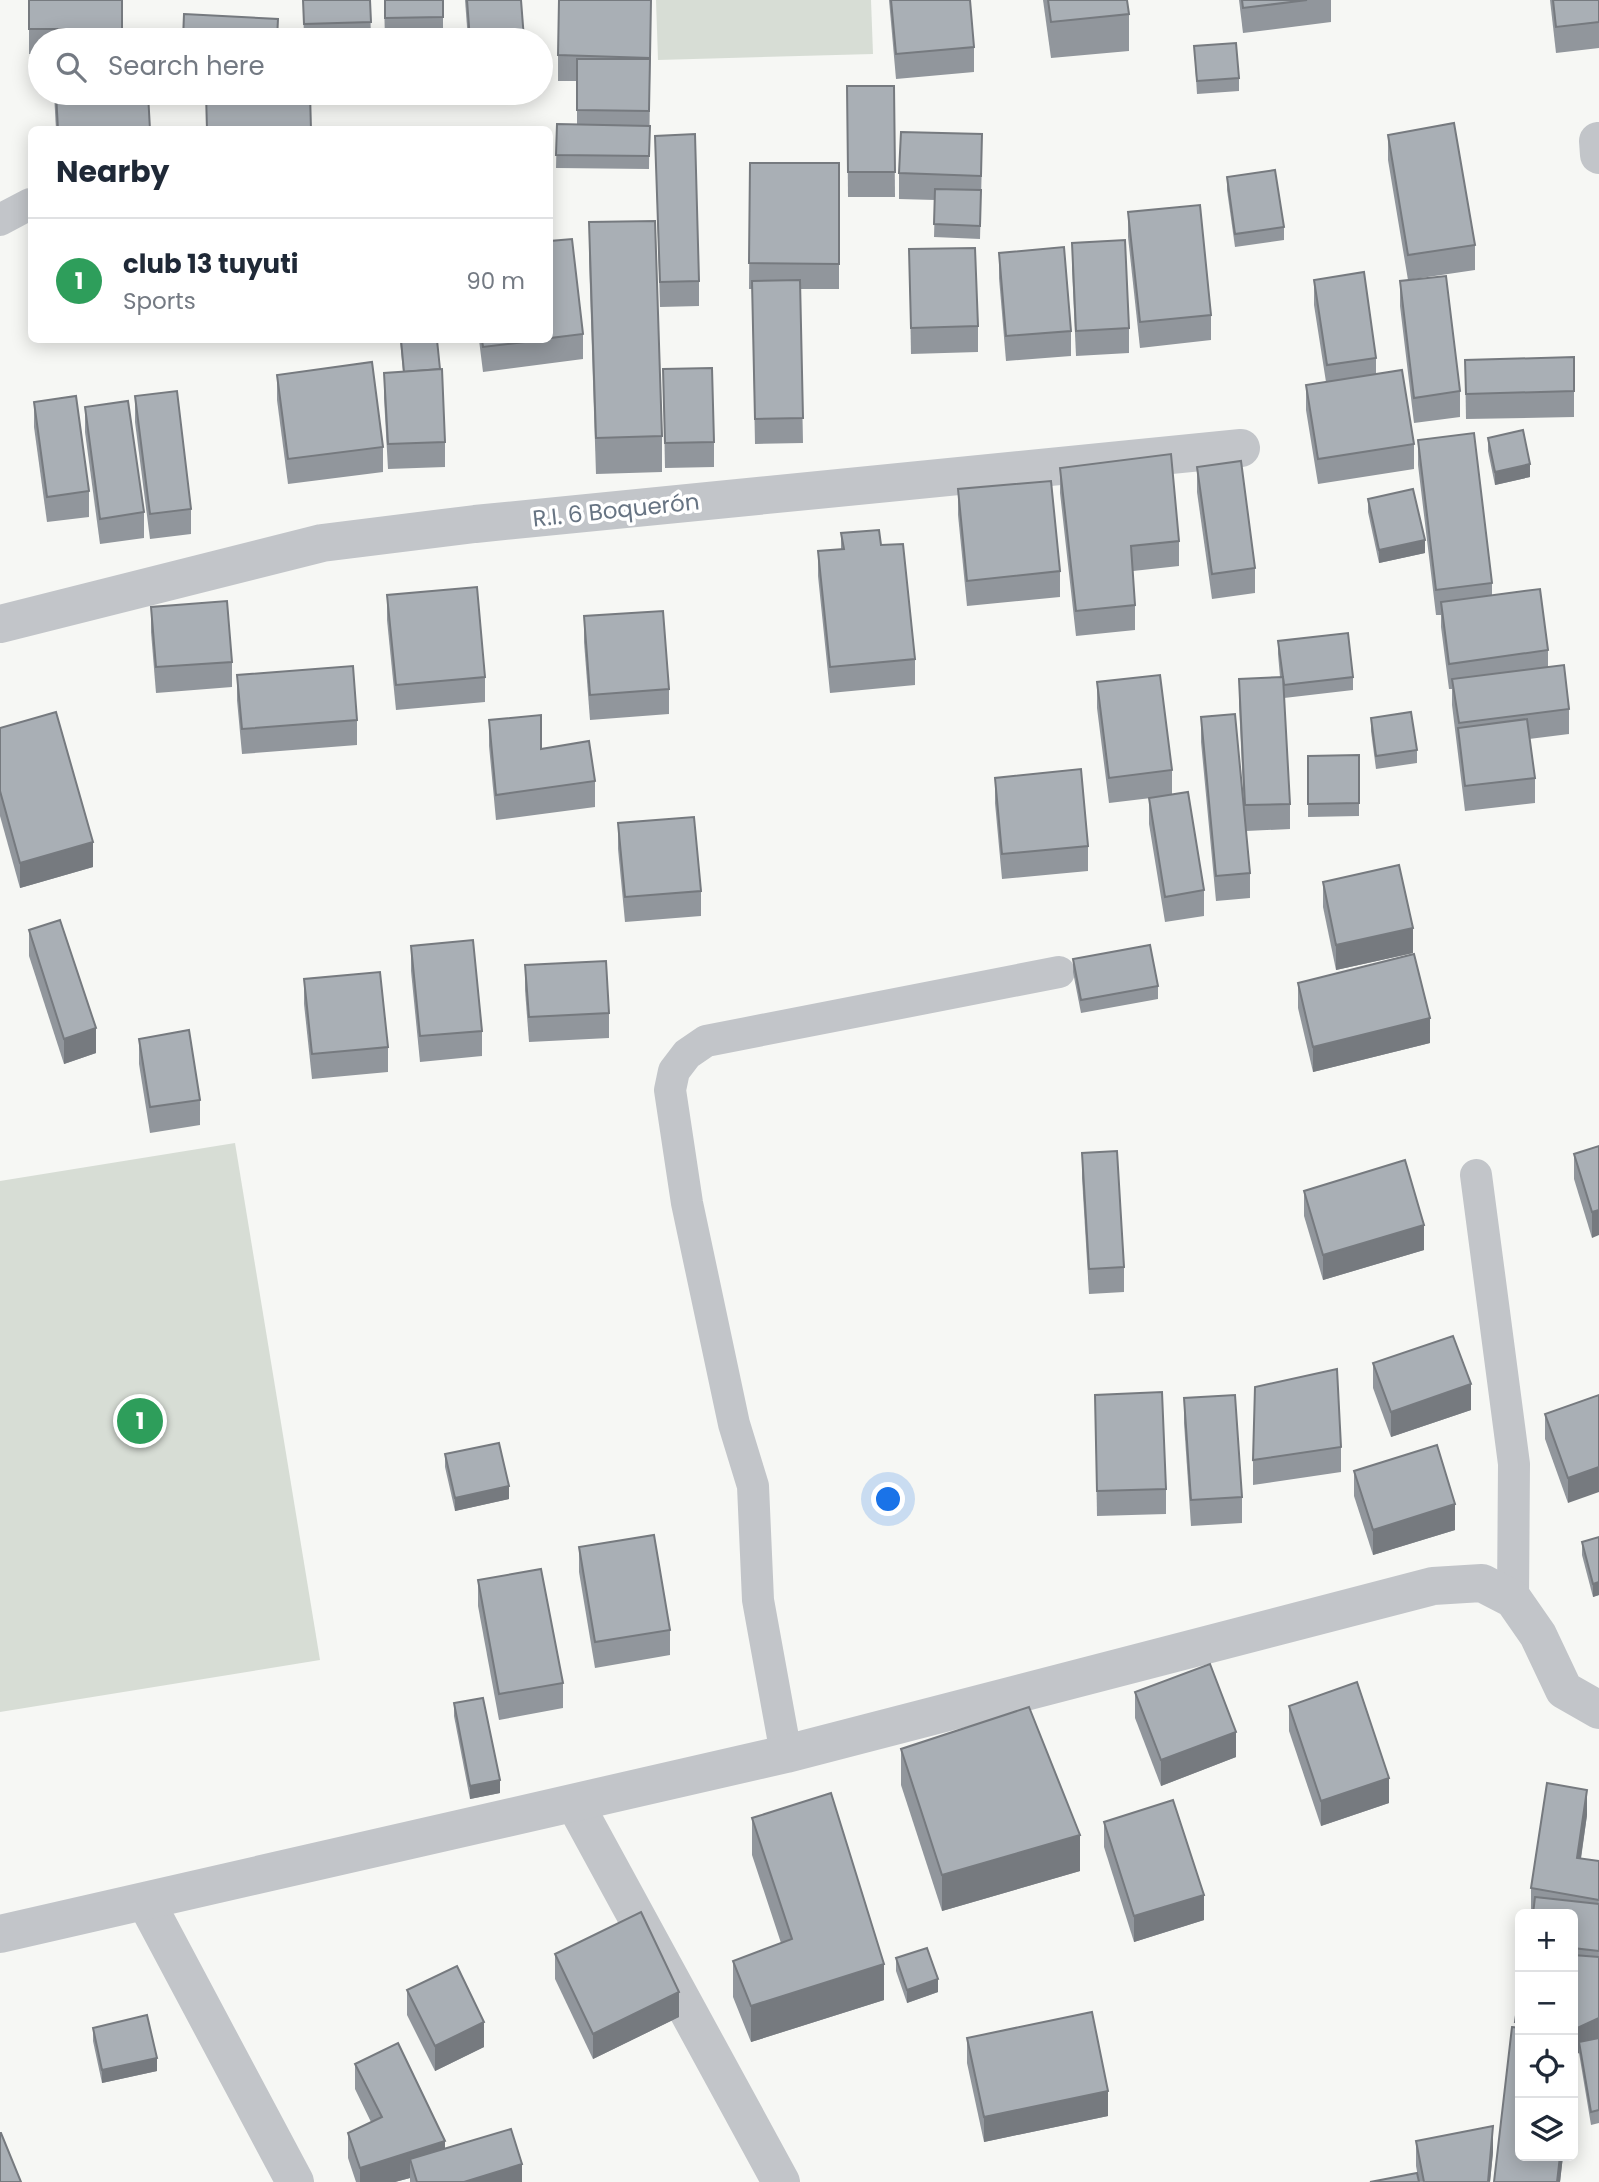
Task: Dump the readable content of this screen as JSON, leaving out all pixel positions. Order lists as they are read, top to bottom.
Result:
{
  "streets": {
    "street": ["R.I. 6 Boquerón"]
  },
  "page": {
    "search": "Search here",
    "heading": "Nearby",
    "list": [
      {
        "mark": "1",
        "name": "club 13 tuyuti",
        "note": "Sports",
        "value": "90 m"
      }
    ],
    "pins": "1",
    "map_buttons": ["+", "−"]
  }
}
